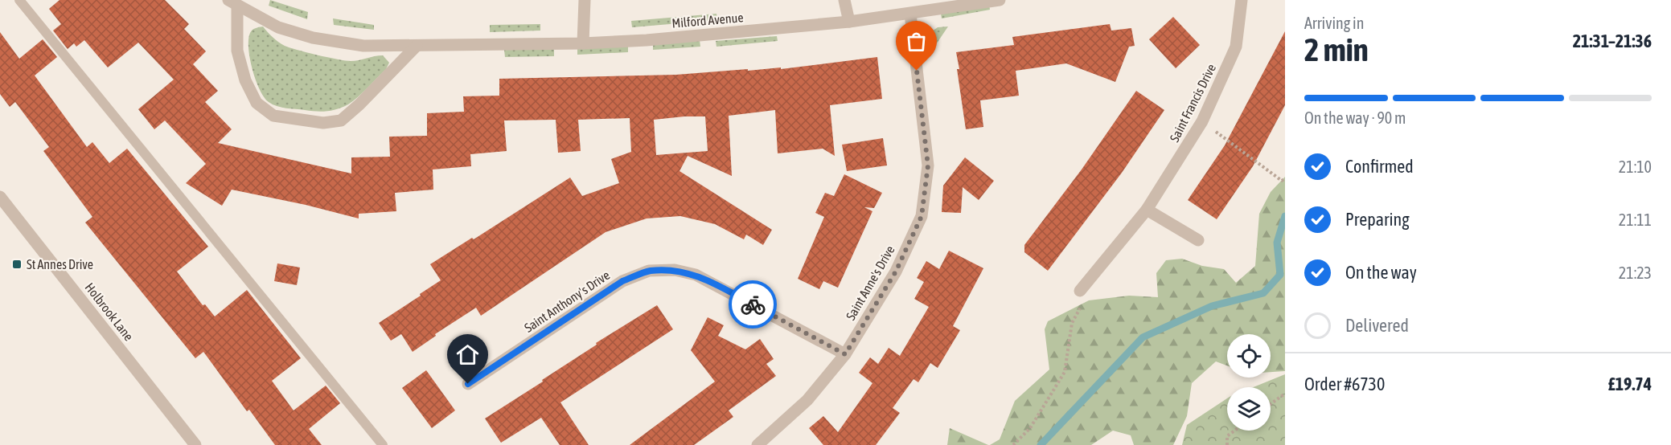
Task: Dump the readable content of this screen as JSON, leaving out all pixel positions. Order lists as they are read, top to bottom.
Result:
{
  "streets": {
    "street": [
      "Milford Avenue",
      "Saint Francis Drive",
      "Saint Anne's Drive",
      "Saint Anthony's Drive",
      "Holbrook Lane"
    ]
  },
  "crossings": [
    ["Milford Avenue", "Saint Anne's Drive"],
    ["Saint Anne's Drive", "Saint Anthony's Drive"]
  ],
  "places": {
    "transit": ["St Annes Drive"]
  },
  "page": {
    "heading": ["2 min", "Arriving in", "21:31–21:36"],
    "panel": ["Order #6730", "£19.74"],
    "bar": "On the way · 90 m",
    "list": [
      ["Confirmed", "21:10"],
      ["Preparing", "21:11"],
      ["On the way", "21:23"],
      "Delivered"
    ]
  }
}
